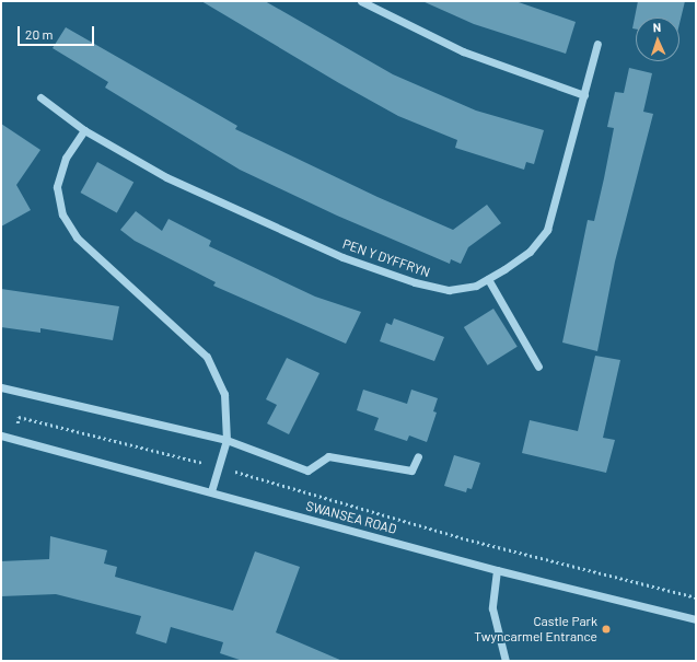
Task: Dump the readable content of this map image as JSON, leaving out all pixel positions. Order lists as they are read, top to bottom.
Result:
{
  "streets": {
    "street": ["PEN Y DYFFRYN", "SWANSEA ROAD"]
  },
  "places": ["Castle Park Twyncarmel Entrance"],
  "scale_bar": "20 m",
  "north": "top"
}
